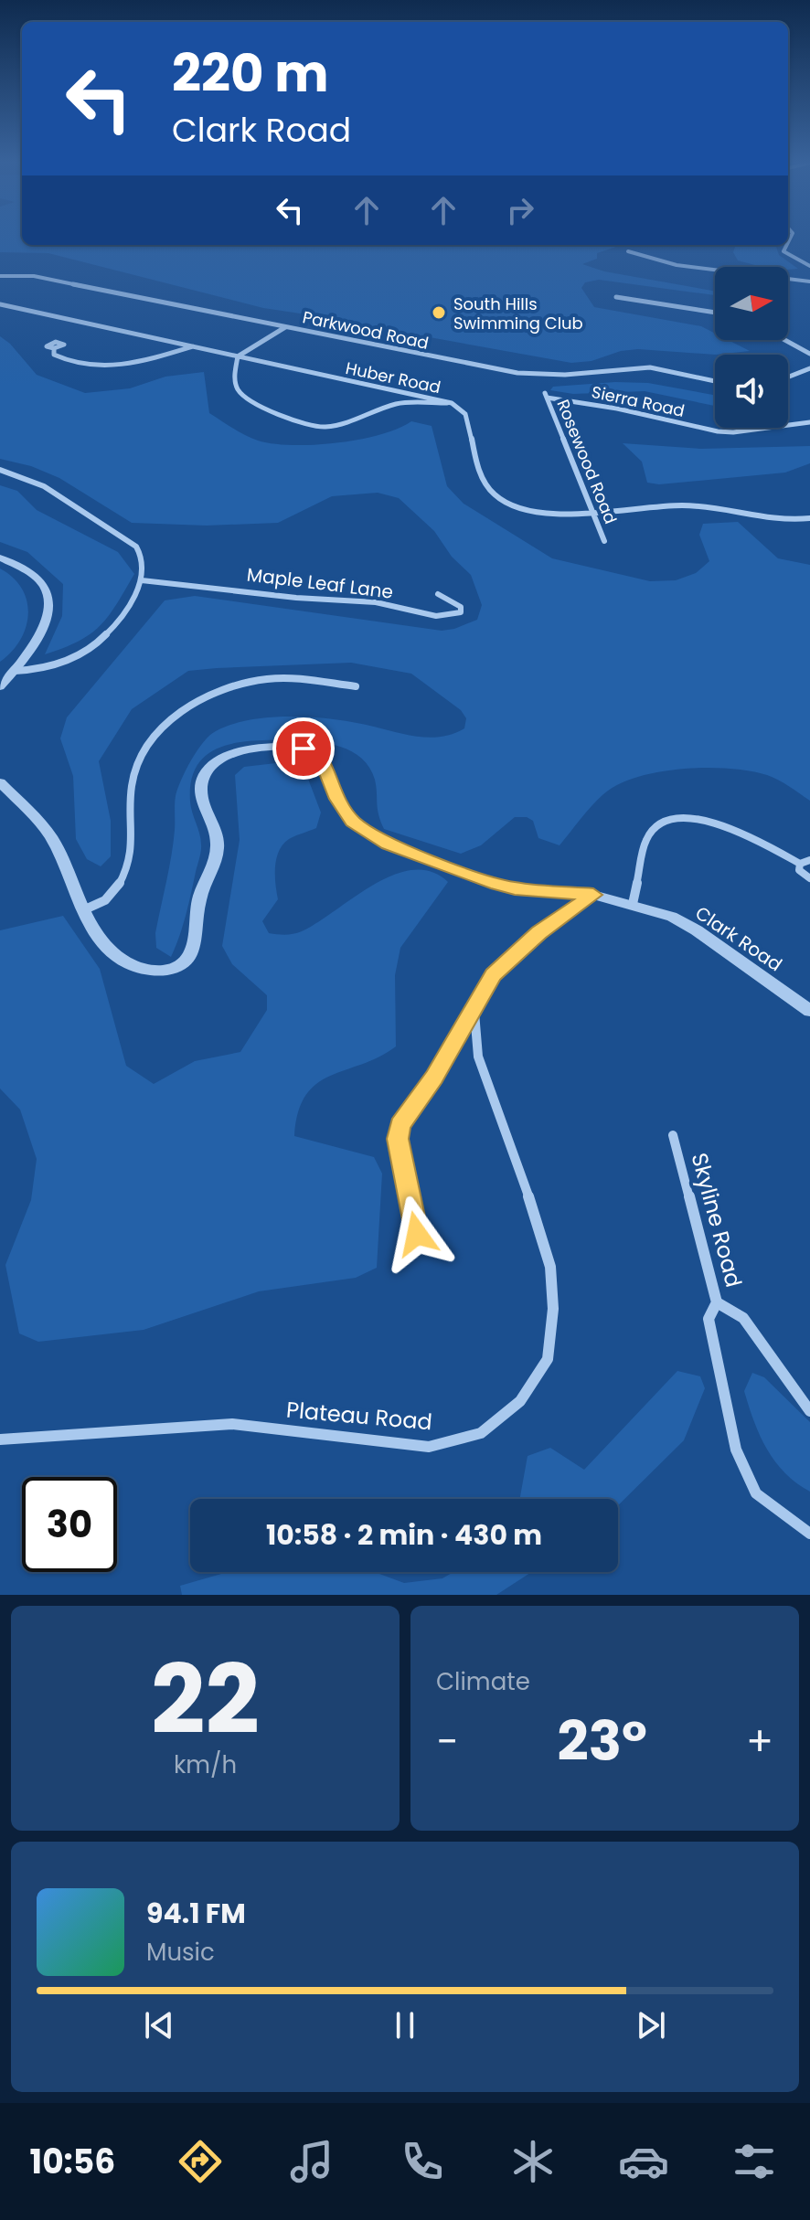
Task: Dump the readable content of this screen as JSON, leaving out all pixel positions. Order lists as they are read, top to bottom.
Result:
{
  "streets": {
    "street": [
      "Parkwood Road",
      "Huber Road",
      "Sierra Road",
      "Rosewood Road",
      "Maple Leaf Lane",
      "Clark Road",
      "Skyline Road",
      "Plateau Road"
    ]
  },
  "crossings": [
    ["Huber Road", "Rosewood Road"],
    ["Sierra Road", "Rosewood Road"]
  ],
  "places": ["South Hills Swimming Club"],
  "north": "right",
  "page": {
    "turn": ["220 m", "Clark Road"],
    "limit": "30",
    "trip": "10:58 · 2 min · 430 m",
    "tile": [
      ["22", "km/h"],
      "Climate"
    ],
    "heat": ["−", "23°", "+"],
    "song": ["94.1 FM", "Music"],
    "tabs": "10:56"
  }
}
